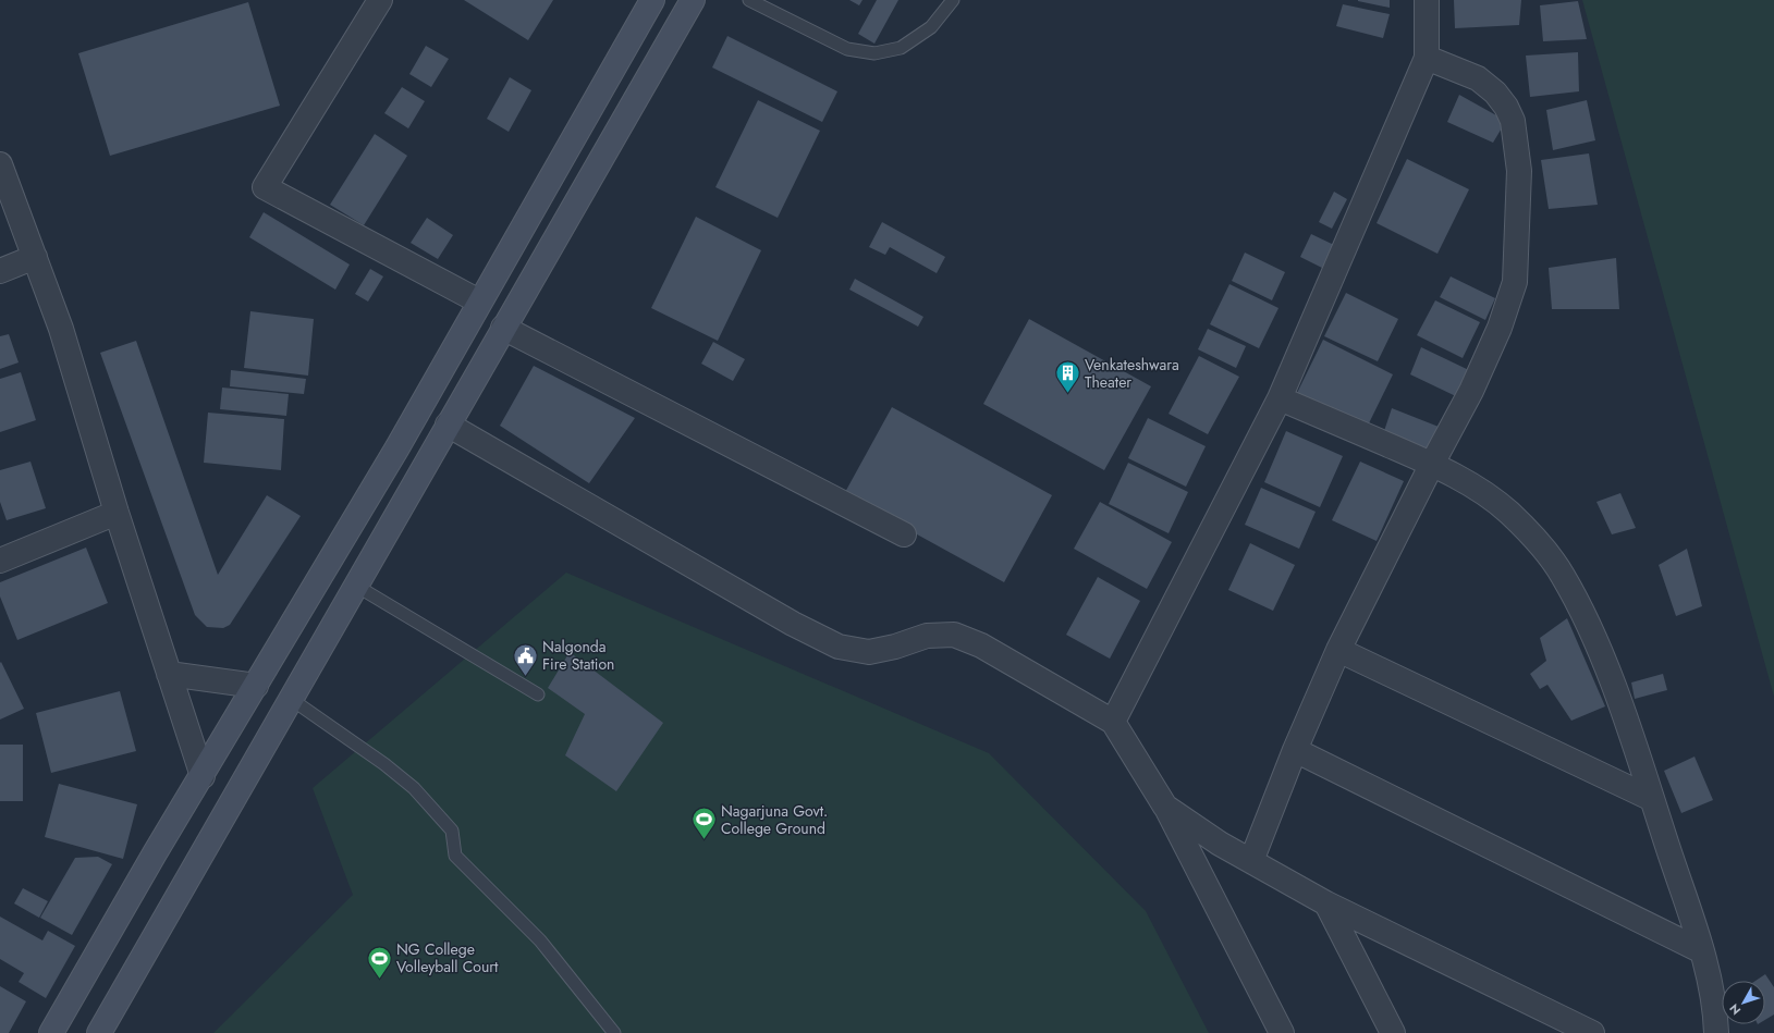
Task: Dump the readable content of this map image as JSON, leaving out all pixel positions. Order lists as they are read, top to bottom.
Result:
{
  "places": {
    "building": ["Venkateshwara Theater"],
    "public building": ["Nalgonda Fire Station"],
    "sports": ["Nagarjuna Govt. College Ground", "NG College Volleyball Court"]
  },
  "north": "bottom left"
}
